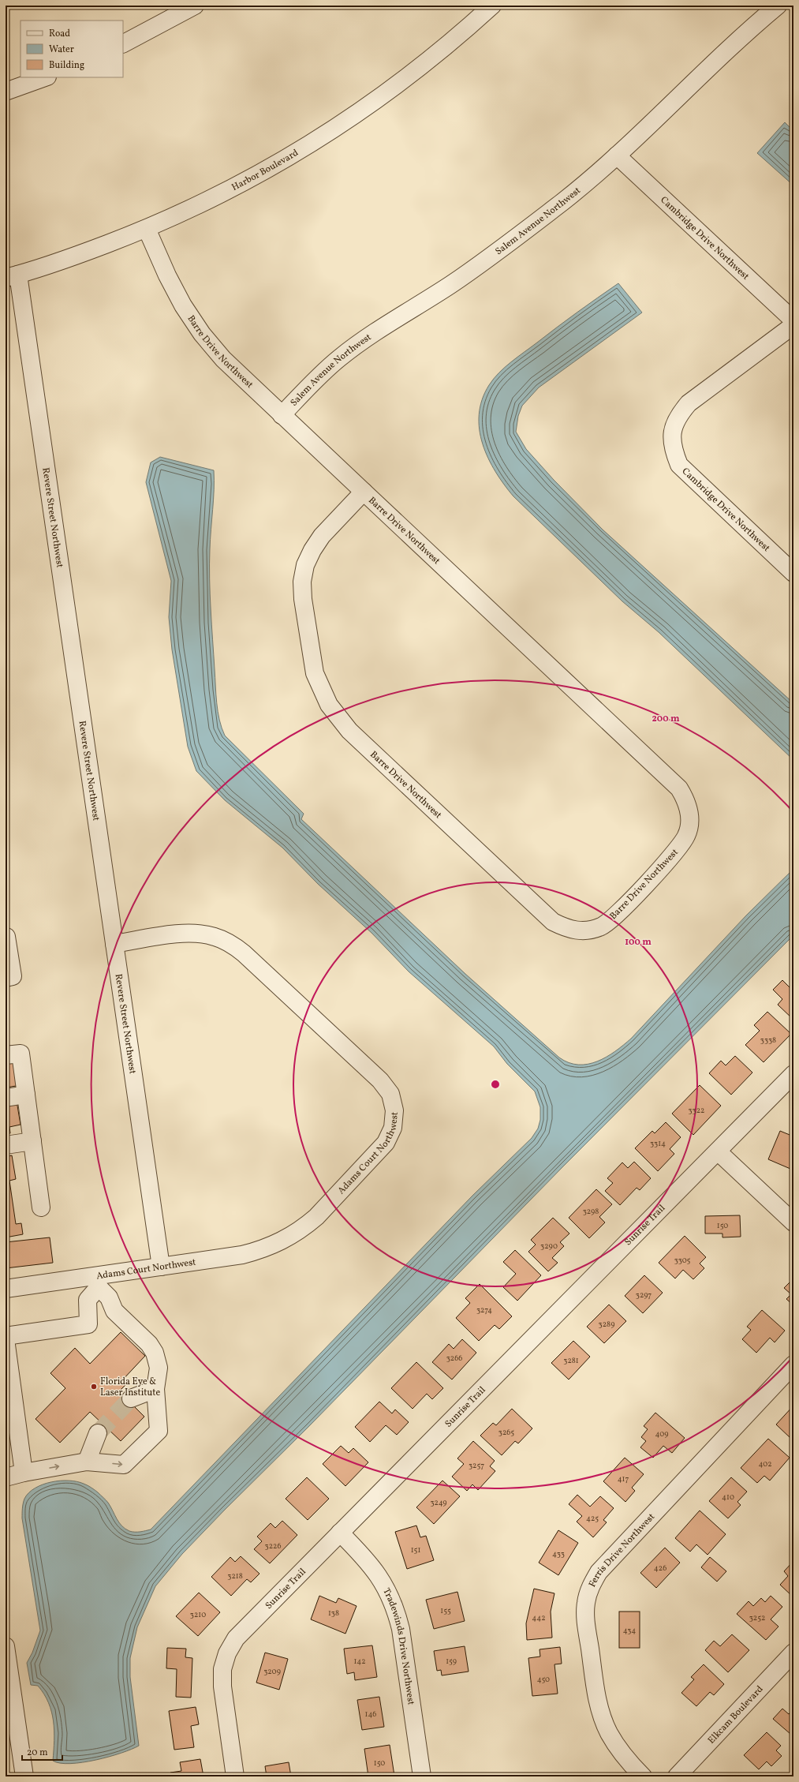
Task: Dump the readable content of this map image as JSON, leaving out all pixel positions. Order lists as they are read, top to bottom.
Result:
{
  "streets": {
    "street": [
      "Harbor Boulevard",
      "Salem Avenue Northwest",
      "Cambridge Drive Northwest",
      "Barre Drive Northwest",
      "Revere Street Northwest",
      "Adams Court Northwest",
      "Sunrise Trail",
      "Ferris Drive Northwest",
      "Tradewinds Drive Northwest",
      "Elkcam Boulevard"
    ]
  },
  "crossings": [
    ["Harbor Boulevard", "Barre Drive Northwest"],
    ["Harbor Boulevard", "Revere Street Northwest"],
    ["Salem Avenue Northwest", "Cambridge Drive Northwest"],
    ["Salem Avenue Northwest", "Barre Drive Northwest"],
    ["Revere Street Northwest", "Adams Court Northwest"],
    ["Sunrise Trail", "Tradewinds Drive Northwest"]
  ],
  "places": ["Florida Eye & Laser Institute"],
  "house_numbers": [
    "3338",
    "3322",
    "3314",
    "3298",
    "150",
    "3290",
    "3305",
    "3297",
    "3274",
    "3289",
    "3266",
    "3281",
    "3265",
    "409",
    "402",
    "3257",
    "417",
    "410",
    "3249",
    "425",
    "3226",
    "151",
    "433",
    "426",
    "3218",
    "155",
    "138",
    "3210",
    "442",
    "3252",
    "434",
    "142",
    "159",
    "3209",
    "450",
    "146",
    "150"
  ],
  "legend": ["Road", "Water", "Building"],
  "scale_bar": "20 m",
  "rings": ["200 m", "100 m"]
}
